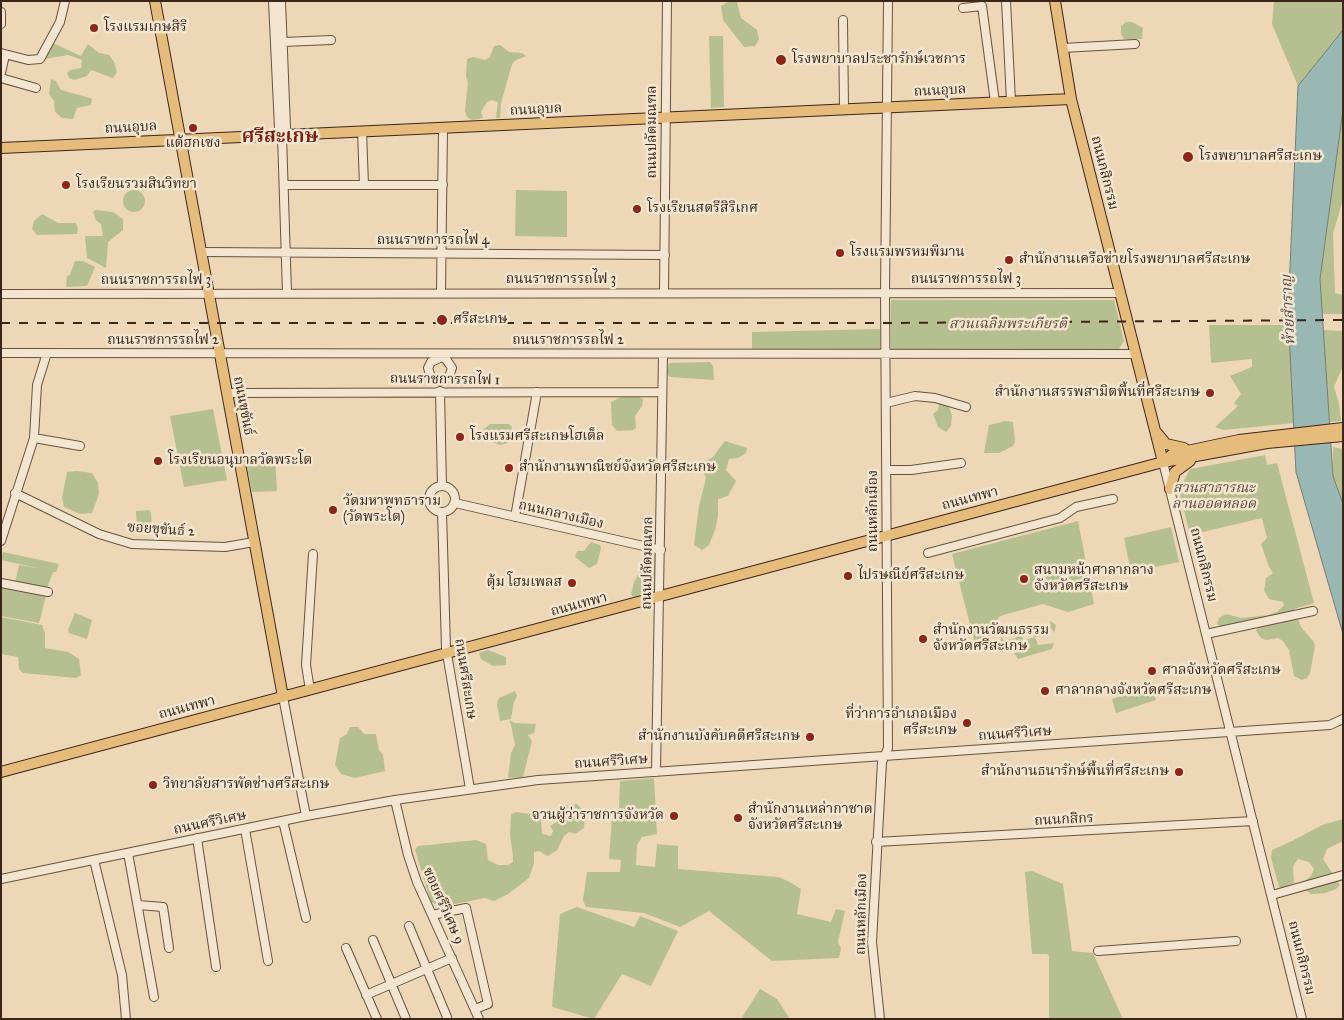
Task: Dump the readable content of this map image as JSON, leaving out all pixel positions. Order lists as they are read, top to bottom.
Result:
{
  "streets": {
    "main road": [
      "ถนนอุบล",
      "ถนนกสิกรรม",
      "ถนนขุขันธ์",
      "ถนนเทพา"
    ],
    "street": [
      "ถนนปลัดมณฑล",
      "ถนนราชการรถไฟ 4",
      "ถนนราชการรถไฟ 3",
      "ถนนราชการรถไฟ 2",
      "ถนนราชการรถไฟ 1",
      "ถนนหลักเมือง",
      "ถนนกลางเมือง",
      "ซอยขุขันธ์ 2",
      "ถนนศรีสะเกษ",
      "ถนนศรีวิเศษ",
      "ถนนกสิกร",
      "ซอยศรีวิเศษ 9"
    ]
  },
  "crossings": [
    ["ถนนอุบล", "ถนนปลัดมณฑล"],
    ["ถนนอุบล", "ถนนกสิกรรม"],
    ["ถนนอุบล", "ถนนขุขันธ์"],
    ["ถนนอุบล", "ถนนหลักเมือง"],
    ["ถนนปลัดมณฑล", "ถนนราชการรถไฟ 4"],
    ["ถนนปลัดมณฑล", "ถนนราชการรถไฟ 3"],
    ["ถนนปลัดมณฑล", "ถนนราชการรถไฟ 2"],
    ["ถนนปลัดมณฑล", "ถนนราชการรถไฟ 1"],
    ["ถนนปลัดมณฑล", "ถนนเทพา"],
    ["ถนนปลัดมณฑล", "ถนนกลางเมือง"],
    ["ถนนปลัดมณฑล", "ถนนศรีวิเศษ"],
    ["ถนนกสิกรรม", "ถนนราชการรถไฟ 3"],
    ["ถนนกสิกรรม", "ถนนราชการรถไฟ 2"],
    ["ถนนกสิกรรม", "ถนนเทพา"],
    ["ถนนกสิกรรม", "ถนนศรีวิเศษ"],
    ["ถนนกสิกรรม", "ถนนกสิกร"],
    ["ถนนราชการรถไฟ 4", "ถนนขุขันธ์"],
    ["ถนนราชการรถไฟ 3", "ถนนขุขันธ์"],
    ["ถนนราชการรถไฟ 3", "ถนนหลักเมือง"],
    ["ถนนราชการรถไฟ 2", "ถนนขุขันธ์"],
    ["ถนนราชการรถไฟ 2", "ถนนหลักเมือง"],
    ["ถนนราชการรถไฟ 1", "ถนนขุขันธ์"],
    ["ถนนขุขันธ์", "ถนนเทพา"],
    ["ถนนขุขันธ์", "ซอยขุขันธ์ 2"],
    ["ถนนขุขันธ์", "ถนนศรีวิเศษ"],
    ["ถนนเทพา", "ถนนหลักเมือง"],
    ["ถนนเทพา", "ถนนศรีสะเกษ"],
    ["ถนนหลักเมือง", "ถนนศรีวิเศษ"],
    ["ถนนหลักเมือง", "ถนนกสิกร"],
    ["ถนนกลางเมือง", "ถนนศรีสะเกษ"],
    ["ถนนศรีสะเกษ", "ถนนศรีวิเศษ"],
    ["ถนนศรีวิเศษ", "ซอยศรีวิเศษ 9"]
  ],
  "districts": ["ศรีสะเกษ"],
  "water": ["ห้วยสำราญ"],
  "parks": ["สวนเฉลิมพระเกียรติ", "สวนสาธารณะ ลานออดหลอด"],
  "places": [
    "โรงแรมเกษสิริ",
    "โรงพยาบาลประชารักษ์เวชการ",
    "แต้ฮกเซง",
    "โรงพยาบาลศรีสะเกษ",
    "โรงเรียนรวมสินวิทยา",
    "โรงเรียนสตรีสิริเกศ",
    "โรงแรมพรหมพิมาน",
    "สำนักงานเครือข่ายโรงพยาบาลศรีสะเกษ",
    "ศรีสะเกษ",
    "สำนักงานสรรพสามิตพื้นที่ศรีสะเกษ",
    "โรงแรมศรีสะเกษโฮเต็ล",
    "โรงเรียนอนุบาลวัดพระโต",
    "สำนักงานพาณิชย์จังหวัดศรีสะเกษ",
    "วัดมหาพุทธาราม (วัดพระโต)",
    "ไปรษณีย์ศรีสะเกษ",
    "สนามหน้าศาลากลาง จังหวัดศรีสะเกษ",
    "ตุ้ม โฮมเพลส",
    "สำนักงานวัฒนธรรม จังหวัดศรีสะเกษ",
    "ศาลจังหวัดศรีสะเกษ",
    "ศาลากลางจังหวัดศรีสะเกษ",
    "ที่ว่าการอำเภอเมือง ศรีสะเกษ",
    "สำนักงานบังคับคดีศรีสะเกษ",
    "สำนักงานธนารักษ์พื้นที่ศรีสะเกษ",
    "วิทยาลัยสารพัดช่างศรีสะเกษ",
    "จวนผู้ว่าราชการจังหวัด",
    "สำนักงานเหล่ากาชาด จังหวัดศรีสะเกษ"
  ]
}
